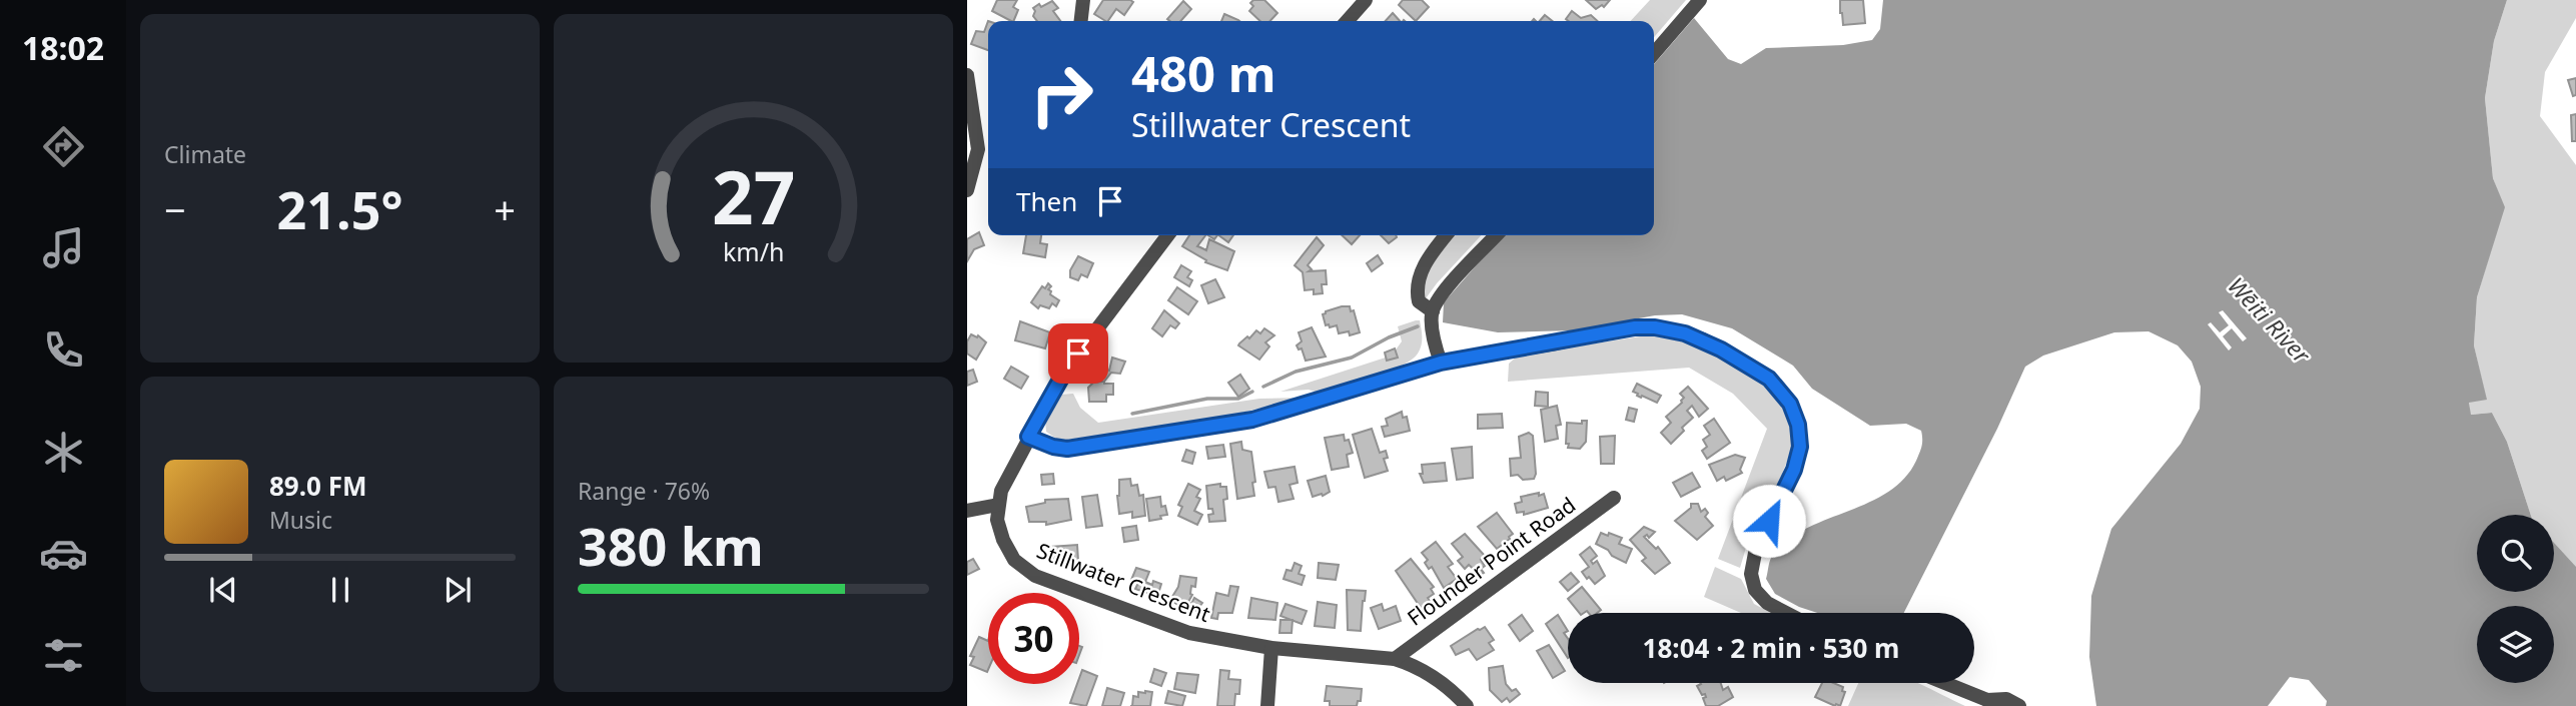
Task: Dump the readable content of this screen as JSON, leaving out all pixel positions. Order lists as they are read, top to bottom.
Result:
{
  "streets": {
    "street": ["Flounder Point Road", "Stillwater Crescent"]
  },
  "crossings": [
    ["Flounder Point Road", "Stillwater Crescent"]
  ],
  "water": ["Wēiti River"],
  "page": {
    "tabs": "18:02",
    "tile": [
      "Climate",
      ["Range · 76%", "380 km"]
    ],
    "turn": ["480 m", "Stillwater Crescent"],
    "then": "Then",
    "heat": ["−", "21.5°", "+"],
    "song": ["89.0 FM", "Music"],
    "limit": "30",
    "trip": "18:04 · 2 min · 530 m",
    "gauge": ["27", "km/h"]
  }
}
